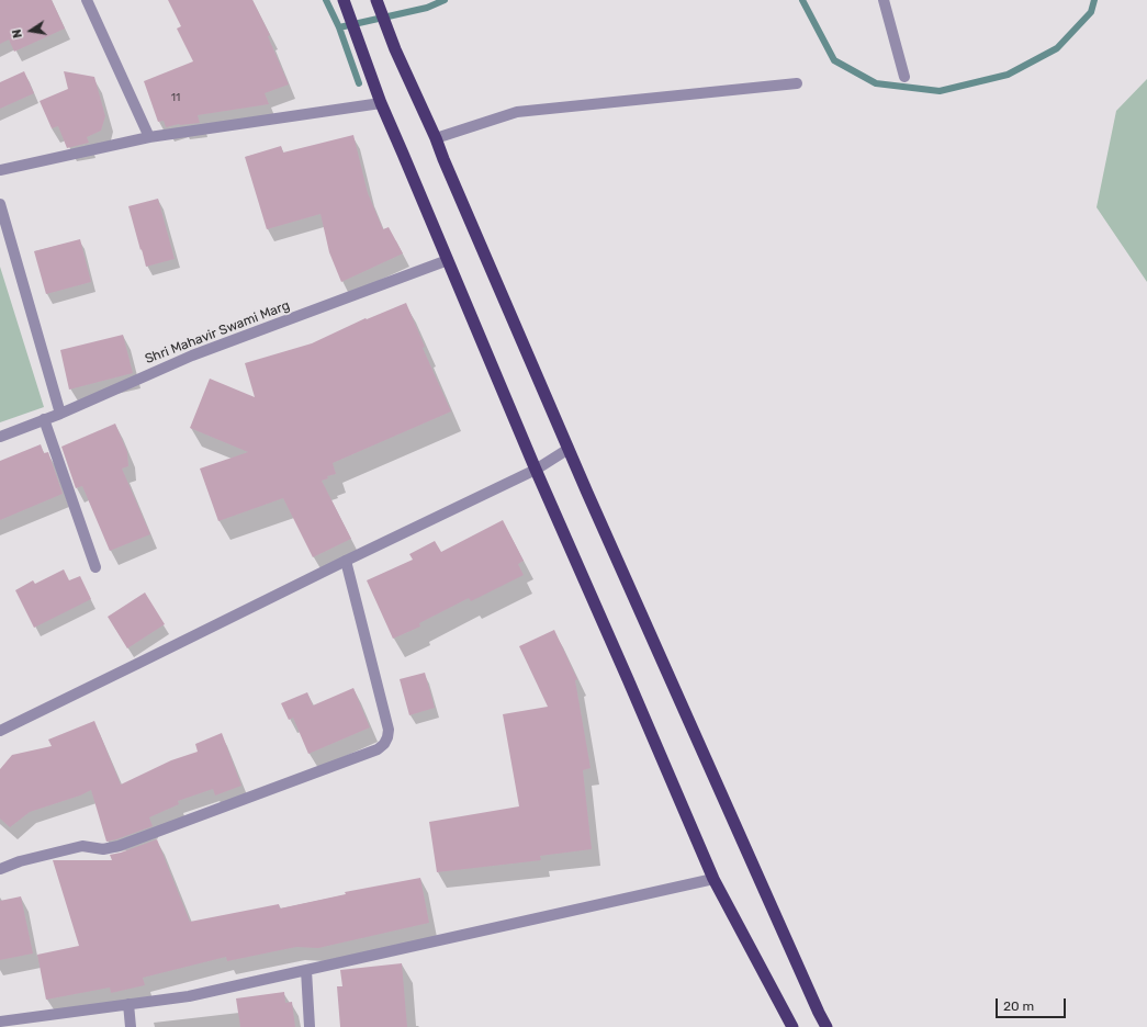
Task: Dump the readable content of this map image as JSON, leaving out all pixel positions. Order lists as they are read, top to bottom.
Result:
{
  "streets": {
    "street": ["Shri Mahavir Swami Marg"]
  },
  "house_numbers": ["11"],
  "scale_bar": "20 m",
  "north": "left"
}
